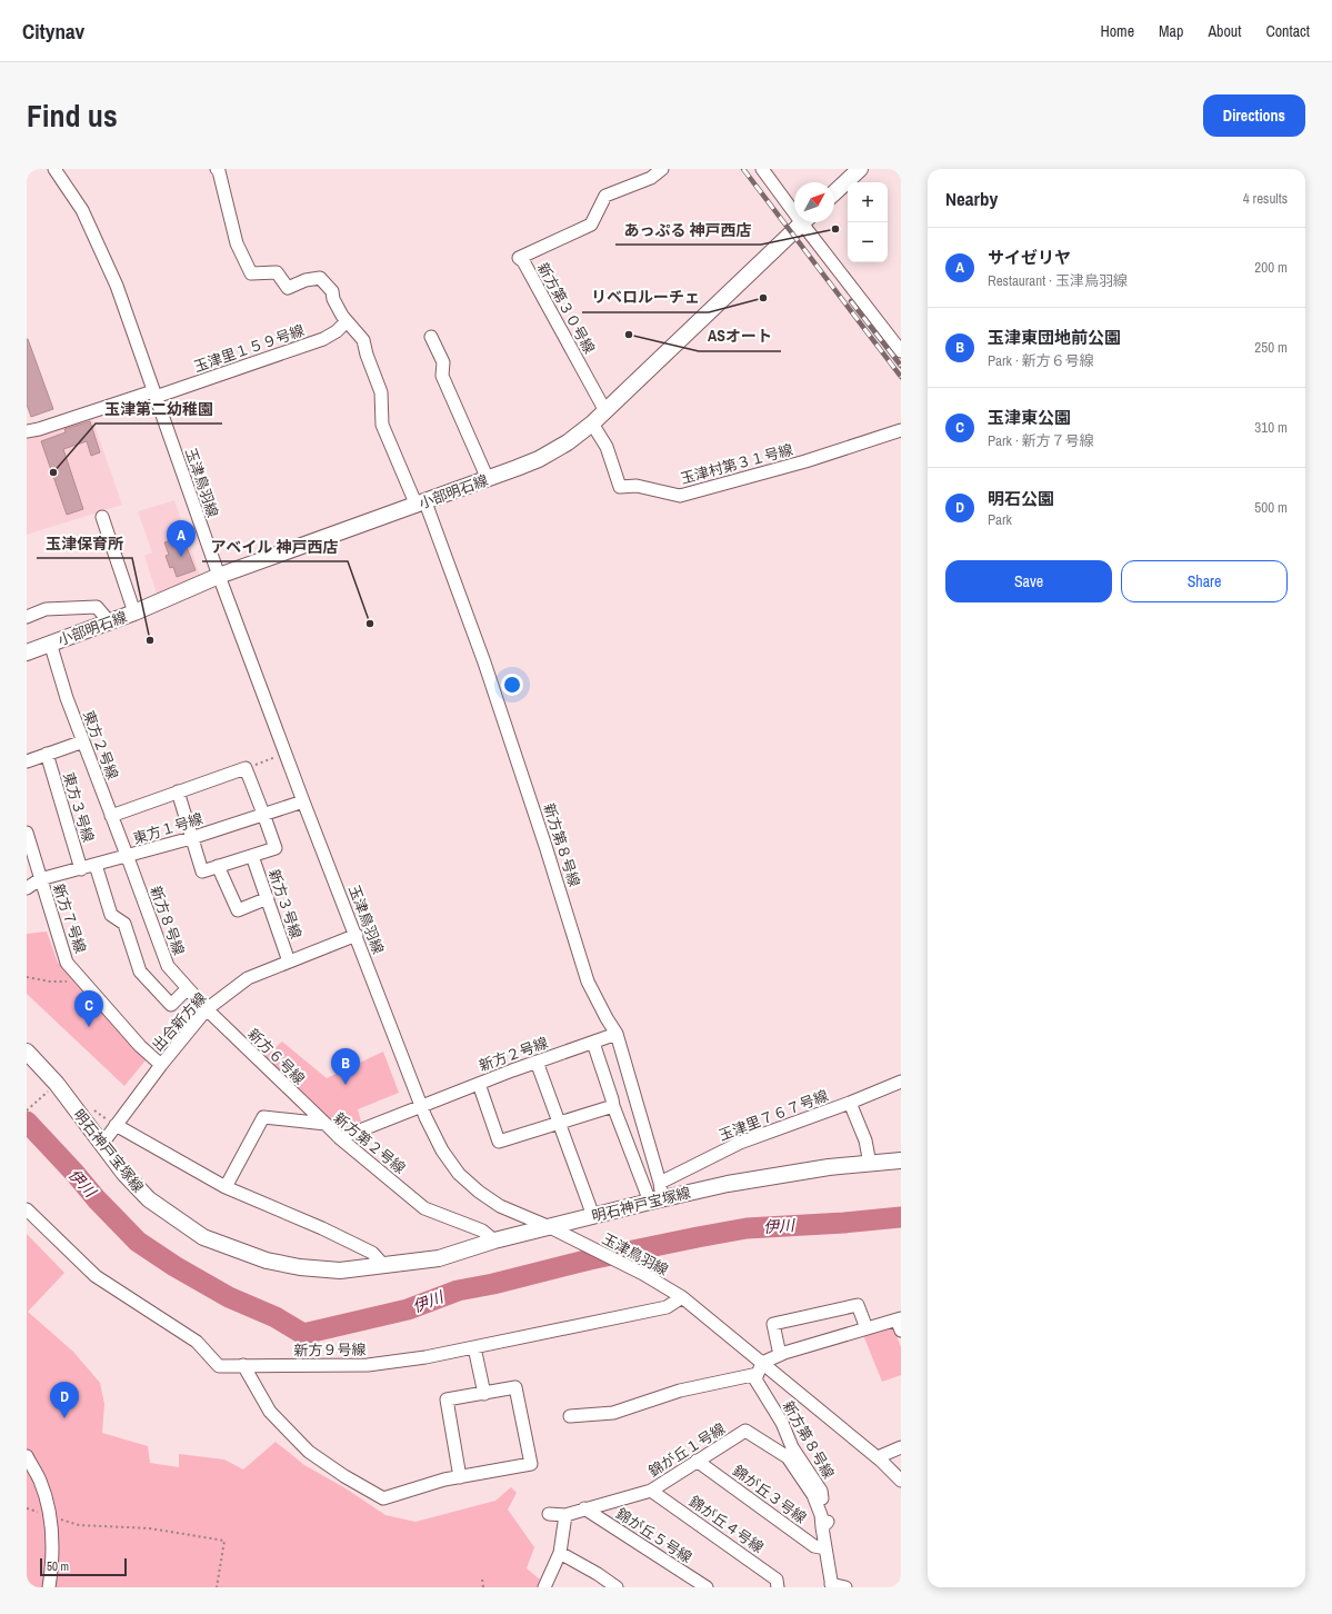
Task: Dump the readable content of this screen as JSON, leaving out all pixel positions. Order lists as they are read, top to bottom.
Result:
{
  "streets": {
    "main road": ["小部明石線", "明石神戸宝塚線"],
    "street": [
      "新方第３０号線",
      "玉津里１５９号線",
      "玉津村第３１号線",
      "玉津鳥羽線",
      "東方２号線",
      "東方３号線",
      "東方１号線",
      "新方第８号線",
      "新方３号線",
      "新方７号線",
      "新方８号線",
      "出合新方線",
      "新方２号線",
      "新方６号線",
      "玉津里７６７号線",
      "新方第２号線",
      "新方９号線",
      "錦が丘１号線",
      "錦が丘３号線",
      "錦が丘４号線",
      "錦が丘５号線"
    ]
  },
  "crossings": [
    ["新方第３０号線", "小部明石線"],
    ["玉津里１５９号線", "玉津鳥羽線"],
    ["玉津里１５９号線", "新方第８号線"],
    ["玉津村第３１号線", "小部明石線"],
    ["玉津鳥羽線", "小部明石線"],
    ["玉津鳥羽線", "東方１号線"],
    ["玉津鳥羽線", "新方第８号線"],
    ["玉津鳥羽線", "出合新方線"],
    ["玉津鳥羽線", "新方２号線"],
    ["玉津鳥羽線", "明石神戸宝塚線"],
    ["玉津鳥羽線", "新方９号線"],
    ["小部明石線", "東方２号線"],
    ["小部明石線", "新方第８号線"],
    ["東方２号線", "東方１号線"],
    ["東方２号線", "新方８号線"],
    ["東方３号線", "東方１号線"],
    ["東方１号線", "新方７号線"],
    ["東方１号線", "新方８号線"],
    ["新方第８号線", "新方２号線"],
    ["新方第８号線", "玉津里７６７号線"],
    ["新方第８号線", "明石神戸宝塚線"],
    ["新方第８号線", "錦が丘１号線"],
    ["新方第８号線", "錦が丘３号線"],
    ["新方３号線", "出合新方線"],
    ["新方７号線", "出合新方線"],
    ["新方８号線", "出合新方線"],
    ["新方８号線", "新方６号線"],
    ["出合新方線", "新方６号線"],
    ["出合新方線", "明石神戸宝塚線"],
    ["新方２号線", "新方第２号線"],
    ["新方６号線", "新方第２号線"],
    ["新方第２号線", "明石神戸宝塚線"],
    ["錦が丘１号線", "錦が丘３号線"],
    ["錦が丘１号線", "錦が丘４号線"],
    ["錦が丘１号線", "錦が丘５号線"]
  ],
  "water": ["伊川"],
  "places": [
    "あっぷる 神戸西店",
    "リベロルーチェ",
    "ASオート",
    "玉津第二幼稚園",
    "アベイル 神戸西店",
    "玉津保育所"
  ],
  "scale_bar": "50 m",
  "north": "top right",
  "page": {
    "header": "Citynav",
    "nav": [
      "Home",
      "Map",
      "About",
      "Contact"
    ],
    "title": "Find us",
    "buttons": [
      "Directions",
      ["Save", "Share"]
    ],
    "heading": ["Nearby", "4 results"],
    "map_buttons": ["+", "−"],
    "list": [
      {
        "mark": "A",
        "name": "サイゼリヤ",
        "note": "Restaurant · 玉津鳥羽線",
        "value": "200 m"
      },
      {
        "mark": "B",
        "name": "玉津東団地前公園",
        "note": "Park · 新方６号線",
        "value": "250 m"
      },
      {
        "mark": "C",
        "name": "玉津東公園",
        "note": "Park · 新方７号線",
        "value": "310 m"
      },
      {
        "mark": "D",
        "name": "明石公園",
        "note": "Park",
        "value": "500 m"
      }
    ],
    "pins": [
      "A",
      "C",
      "B",
      "D"
    ],
    "scale": "50 m"
  }
}
